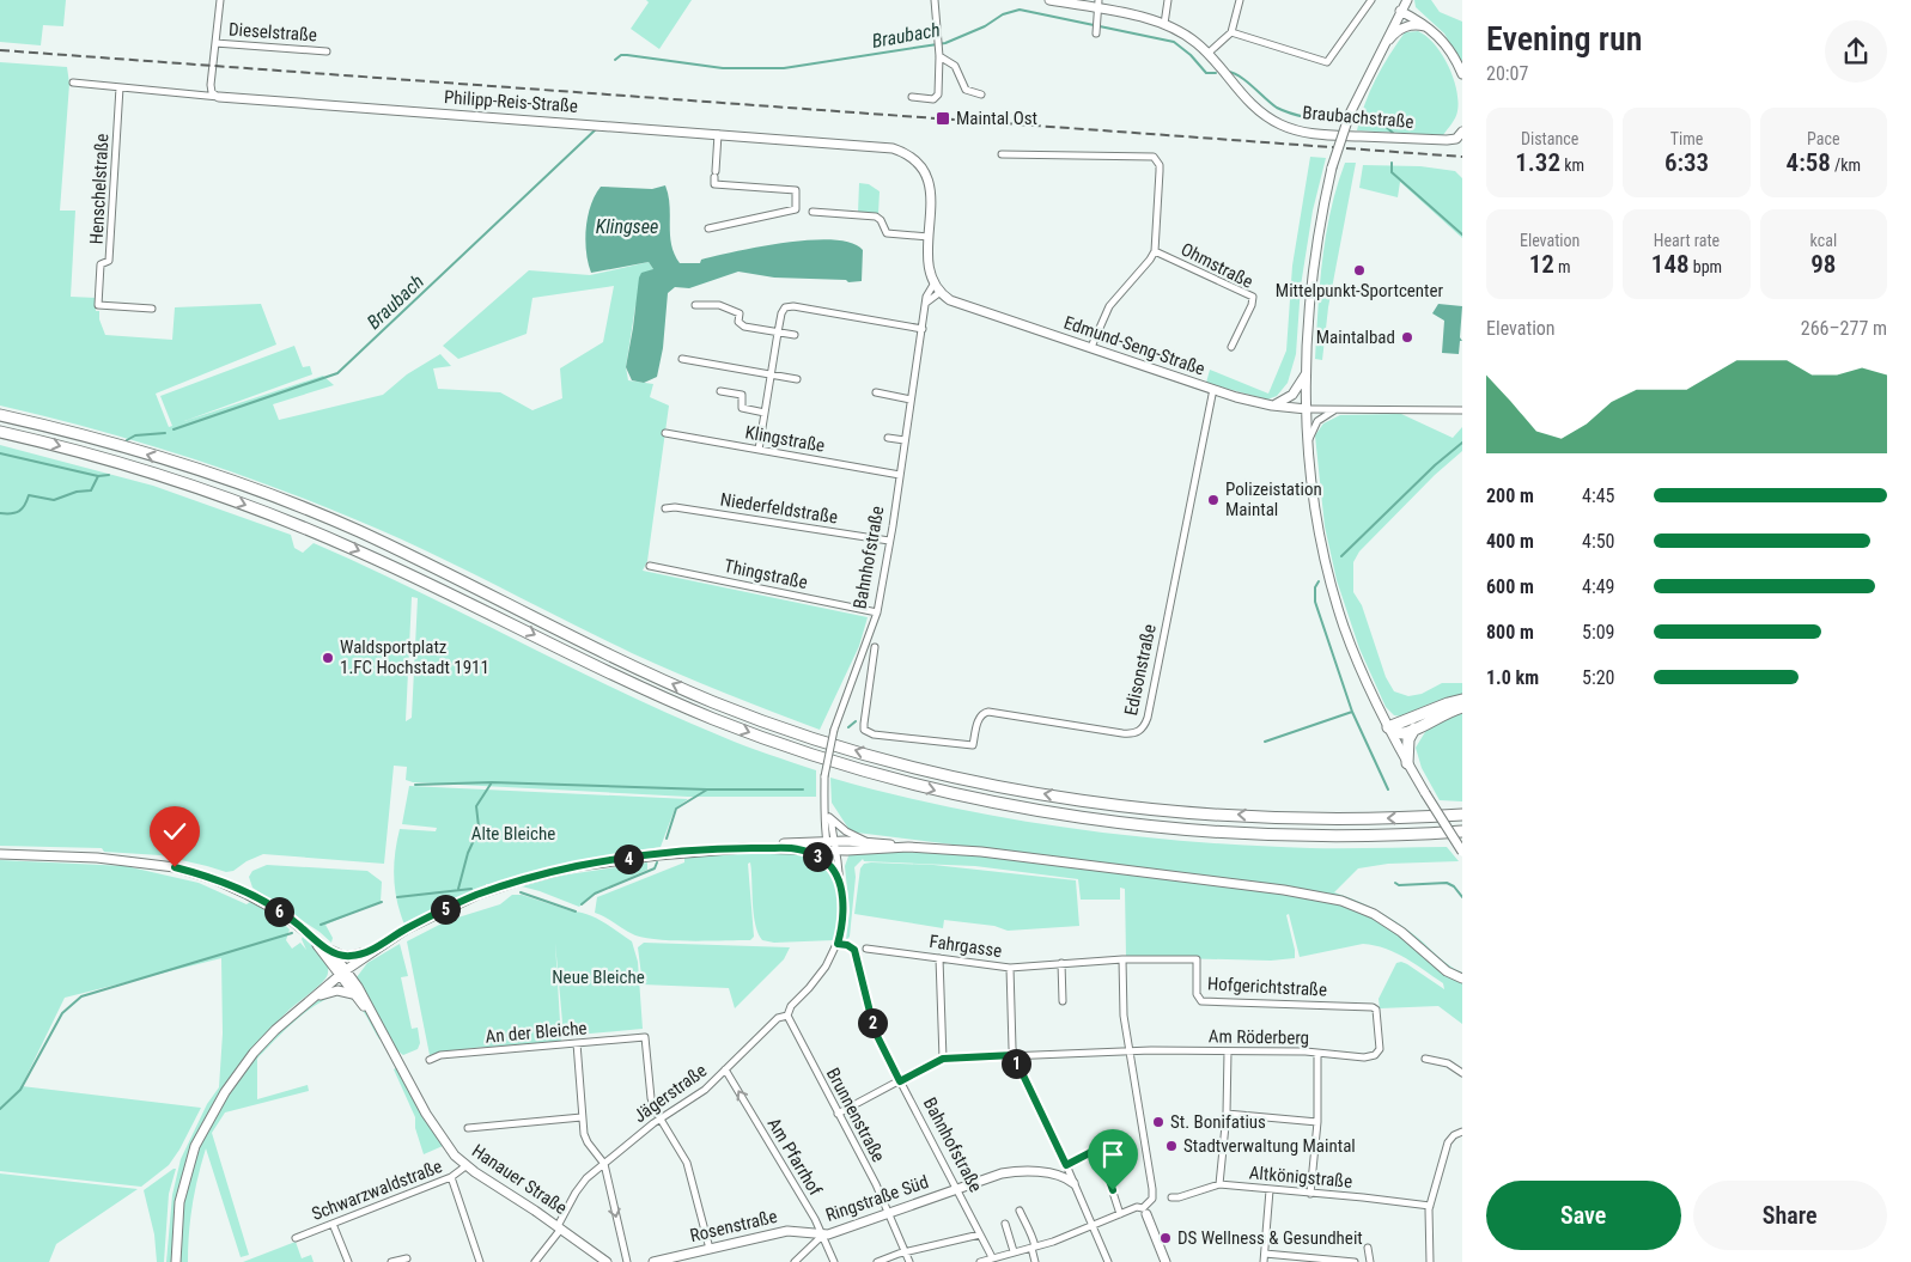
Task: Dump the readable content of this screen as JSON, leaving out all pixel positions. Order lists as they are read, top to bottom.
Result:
{
  "streets": {
    "street": [
      "Dieselstraße",
      "Philipp-Reis-Straße",
      "Braubachstraße",
      "Henschelstraße",
      "Ohmstraße",
      "Edmund-Seng-Straße",
      "Klingstraße",
      "Niederfeldstraße",
      "Bahnhofstraße",
      "Thingstraße",
      "Edisonstraße",
      "Fahrgasse",
      "Hofgerichtstraße",
      "An der Bleiche",
      "Am Röderberg",
      "Jägerstraße",
      "Brunnenstraße",
      "Am Pfarrhof",
      "Altkönigstraße",
      "Hanauer Straße",
      "Schwarzwaldstraße",
      "Ringstraße Süd",
      "Rosenstraße"
    ]
  },
  "crossings": [
    ["Philipp-Reis-Straße", "Henschelstraße"],
    ["Edmund-Seng-Straße", "Bahnhofstraße"],
    ["Edmund-Seng-Straße", "Edisonstraße"],
    ["Klingstraße", "Bahnhofstraße"],
    ["Niederfeldstraße", "Bahnhofstraße"],
    ["Bahnhofstraße", "Thingstraße"],
    ["Bahnhofstraße", "Jägerstraße"],
    ["Bahnhofstraße", "Ringstraße Süd"],
    ["Fahrgasse", "Hofgerichtstraße"],
    ["Hofgerichtstraße", "Am Röderberg"],
    ["An der Bleiche", "Jägerstraße"],
    ["Jägerstraße", "Brunnenstraße"],
    ["Jägerstraße", "Am Pfarrhof"],
    ["Jägerstraße", "Hanauer Straße"],
    ["Brunnenstraße", "Ringstraße Süd"],
    ["Am Pfarrhof", "Ringstraße Süd"],
    ["Am Pfarrhof", "Rosenstraße"],
    ["Hanauer Straße", "Schwarzwaldstraße"],
    ["Ringstraße Süd", "Rosenstraße"]
  ],
  "one_way": ["Am Pfarrhof"],
  "water": ["Braubach", "Klingsee"],
  "parks": ["Alte Bleiche", "Neue Bleiche"],
  "places": {
    "transit": ["Maintal Ost"],
    "other": [
      "Mittelpunkt-Sportcenter",
      "Maintalbad",
      "Polizeistation Maintal",
      "Waldsportplatz 1.FC Hochstadt 1911",
      "St. Bonifatius",
      "Stadtverwaltung Maintal",
      "DS Wellness & Gesundheit"
    ]
  },
  "page": {
    "heading": ["Evening run", "20:07"],
    "stats": [
      ["Distance", "1.32 km"],
      ["Time", "6:33"],
      ["Pace", "4:58 /km"],
      ["Elevation", "12 m"],
      ["Heart rate", "148 bpm"],
      ["kcal", "98"]
    ],
    "chart": ["Elevation", "266–277 m"],
    "list": [
      {
        "name": "200 m",
        "note": "4:45"
      },
      {
        "name": "400 m",
        "note": "4:50"
      },
      {
        "name": "600 m",
        "note": "4:49"
      },
      {
        "name": "800 m",
        "note": "5:09"
      },
      {
        "name": "1.0 km",
        "note": "5:20"
      }
    ],
    "pins": [
      "3",
      "4",
      "5",
      "6",
      "2",
      "1"
    ],
    "buttons": ["Save", "Share"]
  }
}
